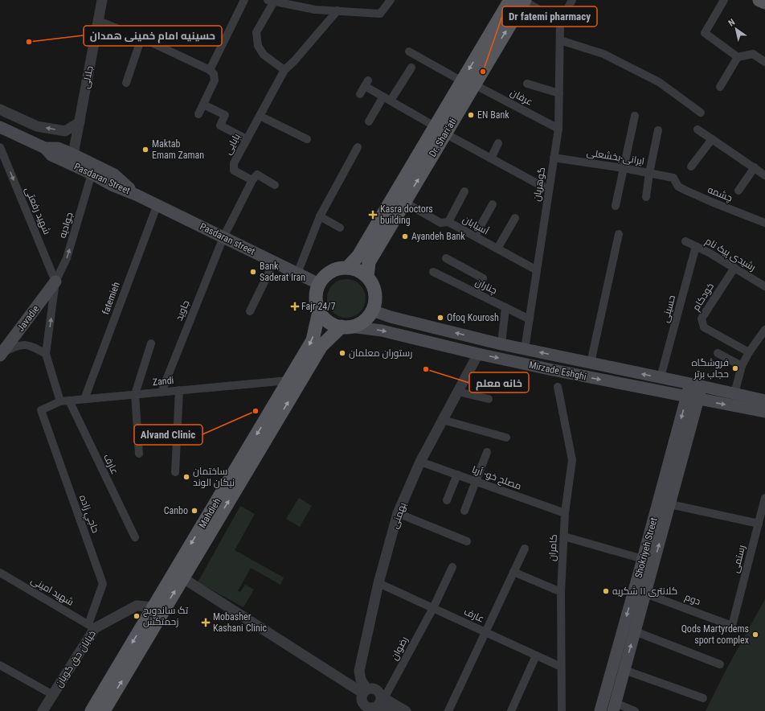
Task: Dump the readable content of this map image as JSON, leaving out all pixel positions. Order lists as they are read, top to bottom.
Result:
{
  "streets": {
    "main road": [
      "Dr. Shari'ati",
      "Pasdaran Street",
      "Pasdaran street",
      "Javadie",
      "Mirzade Eshghi",
      "Mahdieh",
      "Shokriyeh Street"
    ],
    "street": [
      "جلالی",
      "عرفان",
      "بابایی",
      "ایرانی-بخشعلی",
      "گوهریان",
      "چشمه",
      "شهید رفعتی",
      "جوادیه",
      "آسیابان",
      "رشیدی پیک نام",
      "چناران",
      "خودکام",
      "fatemieh",
      "حسینی",
      "جاوید",
      "Zandi",
      "عارف",
      "مصلح خو- آریا",
      "حاجي زاده",
      "بهمنی",
      "کامران",
      "رستمی",
      "شهید امینی",
      "دوم",
      "رضوان",
      "خیابان حق گویان"
    ]
  },
  "crossings": [
    ["جلالی", "Pasdaran Street"],
    ["عرفان", "Dr. Shari'ati"],
    ["عرفان", "گوهریان"],
    ["Dr. Shari'ati", "آسیابان"],
    ["Dr. Shari'ati", "Pasdaran street"],
    ["Dr. Shari'ati", "Mirzade Eshghi"],
    ["Dr. Shari'ati", "Mahdieh"],
    ["ایرانی-بخشعلی", "گوهریان"],
    ["ایرانی-بخشعلی", "چشمه"],
    ["Pasdaran Street", "جوادیه"],
    ["Pasdaran Street", "Pasdaran street"],
    ["گوهریان", "آسیابان"],
    ["گوهریان", "چناران"],
    ["گوهریان", "Mirzade Eshghi"],
    ["شهید رفعتی", "جوادیه"],
    ["شهید رفعتی", "Javadie"],
    ["جوادیه", "Javadie"],
    ["Pasdaran street", "fatemieh"],
    ["Pasdaran street", "جاوید"],
    ["Pasdaran street", "Mirzade Eshghi"],
    ["Pasdaran street", "Mahdieh"],
    ["رشیدی پیک نام", "خودکام"],
    ["رشیدی پیک نام", "حسینی"],
    ["fatemieh", "Zandi"],
    ["حسینی", "Mirzade Eshghi"],
    ["جاوید", "Zandi"],
    ["Mirzade Eshghi", "Mahdieh"],
    ["Mirzade Eshghi", "بهمنی"],
    ["Mirzade Eshghi", "Shokriyeh Street"],
    ["Zandi", "عارف"],
    ["Zandi", "Mahdieh"],
    ["Zandi", "حاجي زاده"],
    ["عارف", "بهمنی"],
    ["عارف", "کامران"],
    ["عارف", "رضوان"],
    ["مصلح خو- آریا", "بهمنی"],
    ["مصلح خو- آریا", "کامران"],
    ["Mahdieh", "خیابان حق گویان"],
    ["حاجي زاده", "شهید امینی"],
    ["حاجي زاده", "خیابان حق گویان"],
    ["بهمنی", "رضوان"],
    ["Shokriyeh Street", "دوم"],
    ["رستمی", "دوم"],
    ["شهید امینی", "خیابان حق گویان"]
  ],
  "one_way": ["شهید رفعتی", "جوادیه"],
  "places": {
    "other": [
      "حسینیه امام خمینی همدان",
      "Dr fatemi pharmacy",
      "EN Bank",
      "Maktab Emam Zaman",
      "Ayandeh Bank",
      "Bank Saderat Iran",
      "Ofoq Kourosh",
      "رستوران معلمان",
      "فروشگاه حجاب برتر",
      "خانه معلم",
      "Alvand Clinic",
      "ساختمان نیکان الوند",
      "Canbo",
      "کلانتری ۱۱ شکریه",
      "تک ساندویچ زحمتکش",
      "Qods Martyrdems sport complex"
    ],
    "health": ["Kasra doctors building", "Fajr 24/7", "Mobasher Kashani Clinic"]
  },
  "north": "top left"
}
